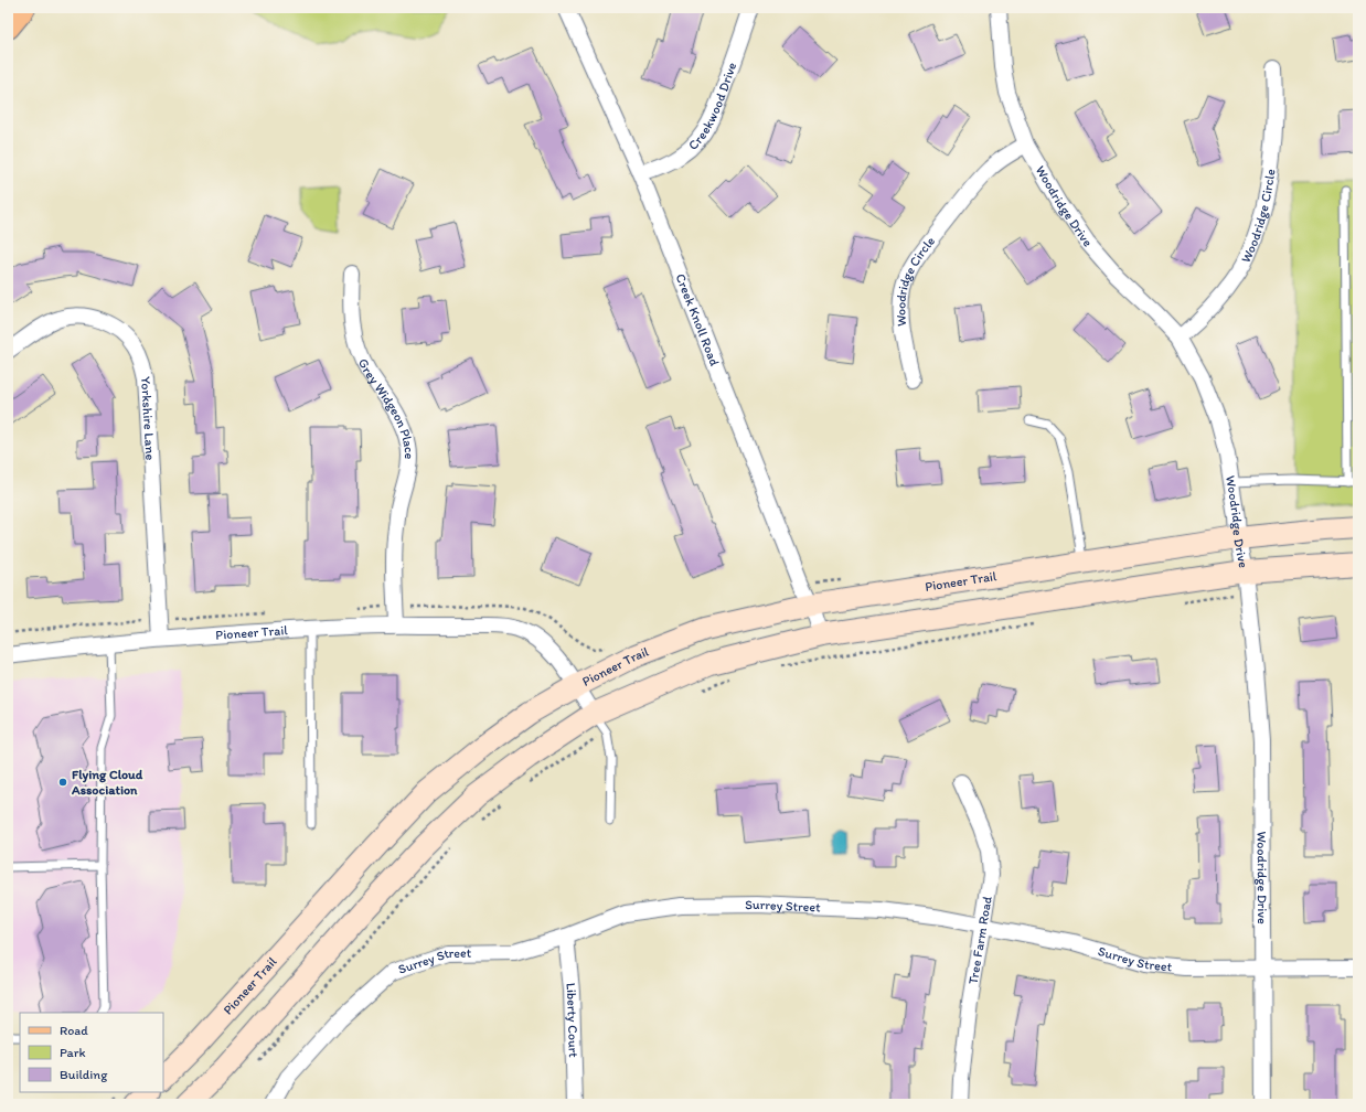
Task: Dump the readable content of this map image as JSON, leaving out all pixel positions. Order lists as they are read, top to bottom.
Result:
{
  "streets": {
    "main road": ["Pioneer Trail"],
    "street": [
      "Creekwood Drive",
      "Woodridge Drive",
      "Woodridge Circle",
      "Creek Knoll Road",
      "Grey Widgeon Place",
      "Yorkshire Lane",
      "Surrey Street",
      "Tree Farm Road",
      "Liberty Court"
    ]
  },
  "crossings": [
    ["Creekwood Drive", "Creek Knoll Road"],
    ["Woodridge Drive", "Woodridge Circle"],
    ["Woodridge Drive", "Pioneer Trail"],
    ["Woodridge Drive", "Surrey Street"],
    ["Creek Knoll Road", "Pioneer Trail"],
    ["Grey Widgeon Place", "Pioneer Trail"],
    ["Yorkshire Lane", "Pioneer Trail"],
    ["Surrey Street", "Tree Farm Road"],
    ["Surrey Street", "Liberty Court"]
  ],
  "places": ["Flying Cloud Association"],
  "legend": ["Road", "Park", "Building"]
}
